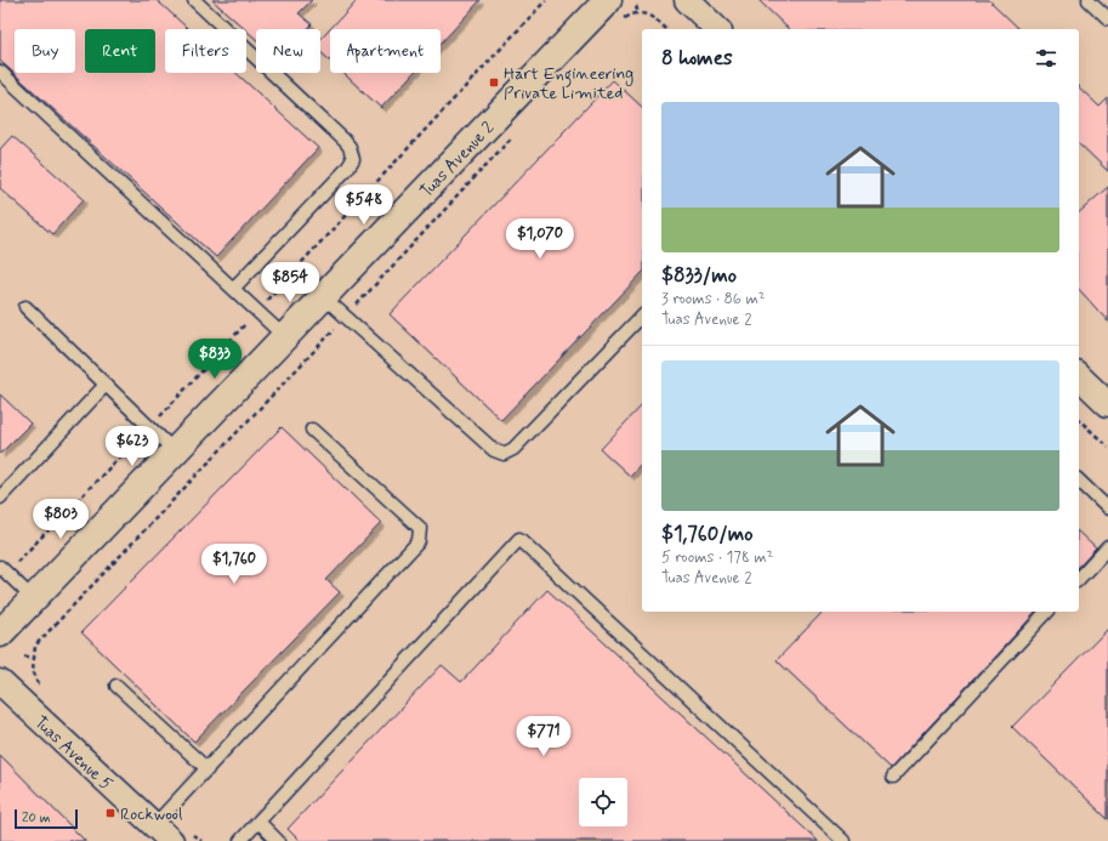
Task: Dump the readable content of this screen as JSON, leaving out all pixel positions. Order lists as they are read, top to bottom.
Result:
{
  "streets": {
    "street": ["Tuas Avenue 2", "Tuas Avenue 5"]
  },
  "places": {
    "transit": ["Hart Engineering Private Limited", "Rockwool"]
  },
  "scale_bar": "20 m",
  "page": {
    "chip": [
      "Buy",
      "Rent",
      "Filters",
      "New",
      "Apartment"
    ],
    "heading": "8 homes",
    "list": [
      {
        "name": "$833/mo",
        "note": "3 rooms · 86 m² · Tuas Avenue 2"
      },
      {
        "name": "$1,760/mo",
        "note": "5 rooms · 178 m² · Tuas Avenue 2"
      }
    ],
    "price": [
      "$548",
      "$1,070",
      "$854",
      "$833",
      "$623",
      "$803",
      "$1,760",
      "$771"
    ],
    "scale": "20 m"
  }
}
